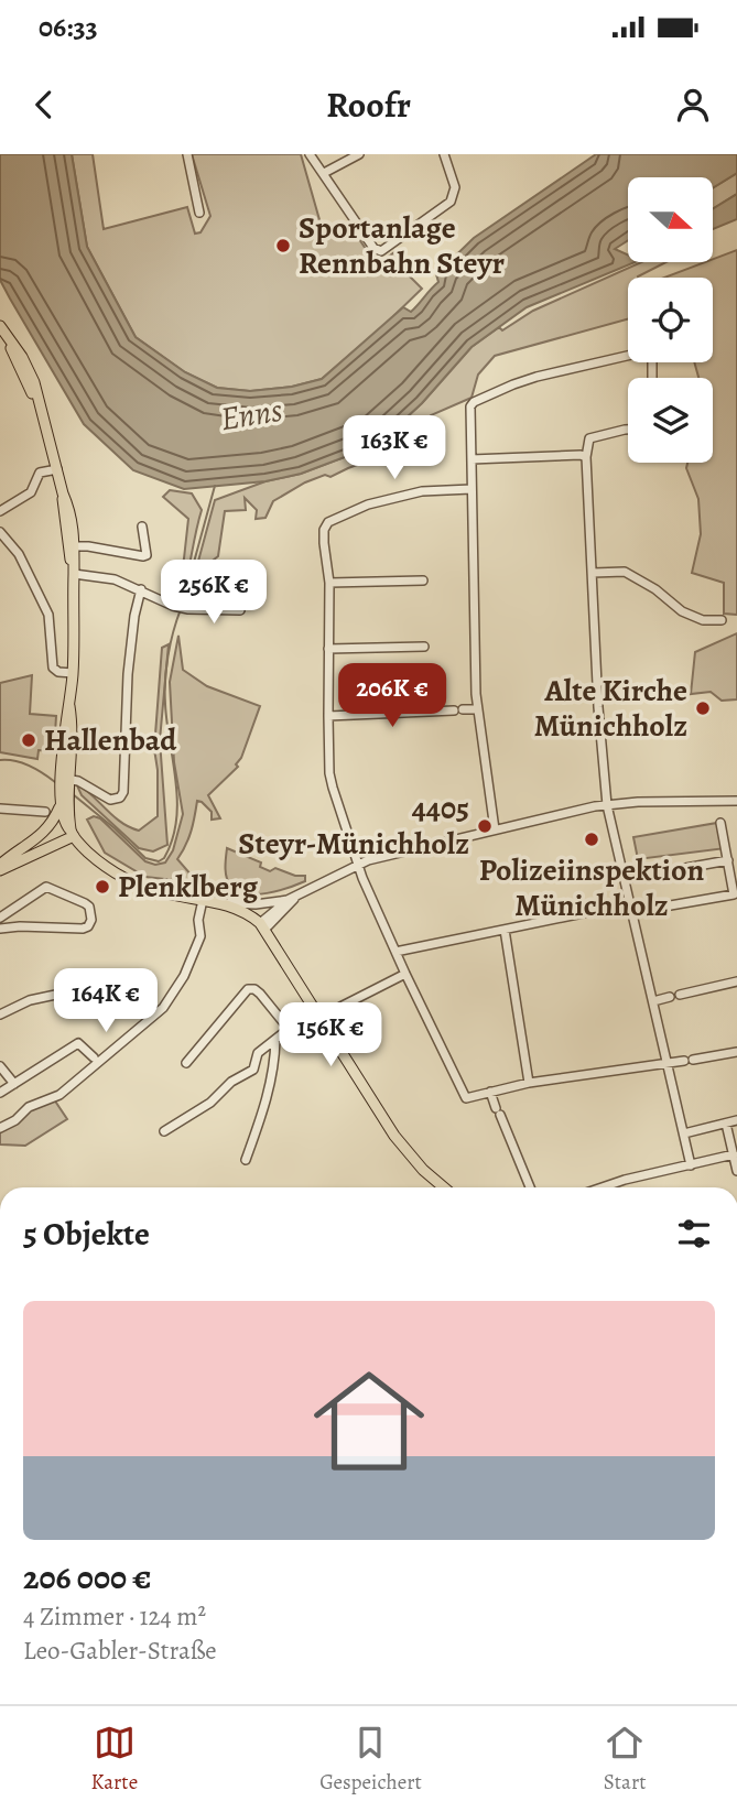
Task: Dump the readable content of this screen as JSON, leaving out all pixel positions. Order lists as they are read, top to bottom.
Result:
{
  "water": ["Enns"],
  "places": [
    "Sportanlage Rennbahn Steyr",
    "Alte Kirche Münichholz",
    "Hallenbad",
    "4405 Steyr-Münichholz",
    "Polizeiinspektion Münichholz",
    "Plenklberg"
  ],
  "north": "right",
  "page": {
    "status": "06:33",
    "header": "Roofr",
    "price": [
      "163K €",
      "256K €",
      "206K €",
      "164K €",
      "156K €"
    ],
    "heading": "5 Objekte",
    "list": [
      {
        "name": "206 000 €",
        "note": "4 Zimmer · 124 m² · Leo-Gabler-Straße"
      }
    ],
    "tabs": ["Karte", "Gespeichert", "Start"]
  }
}
